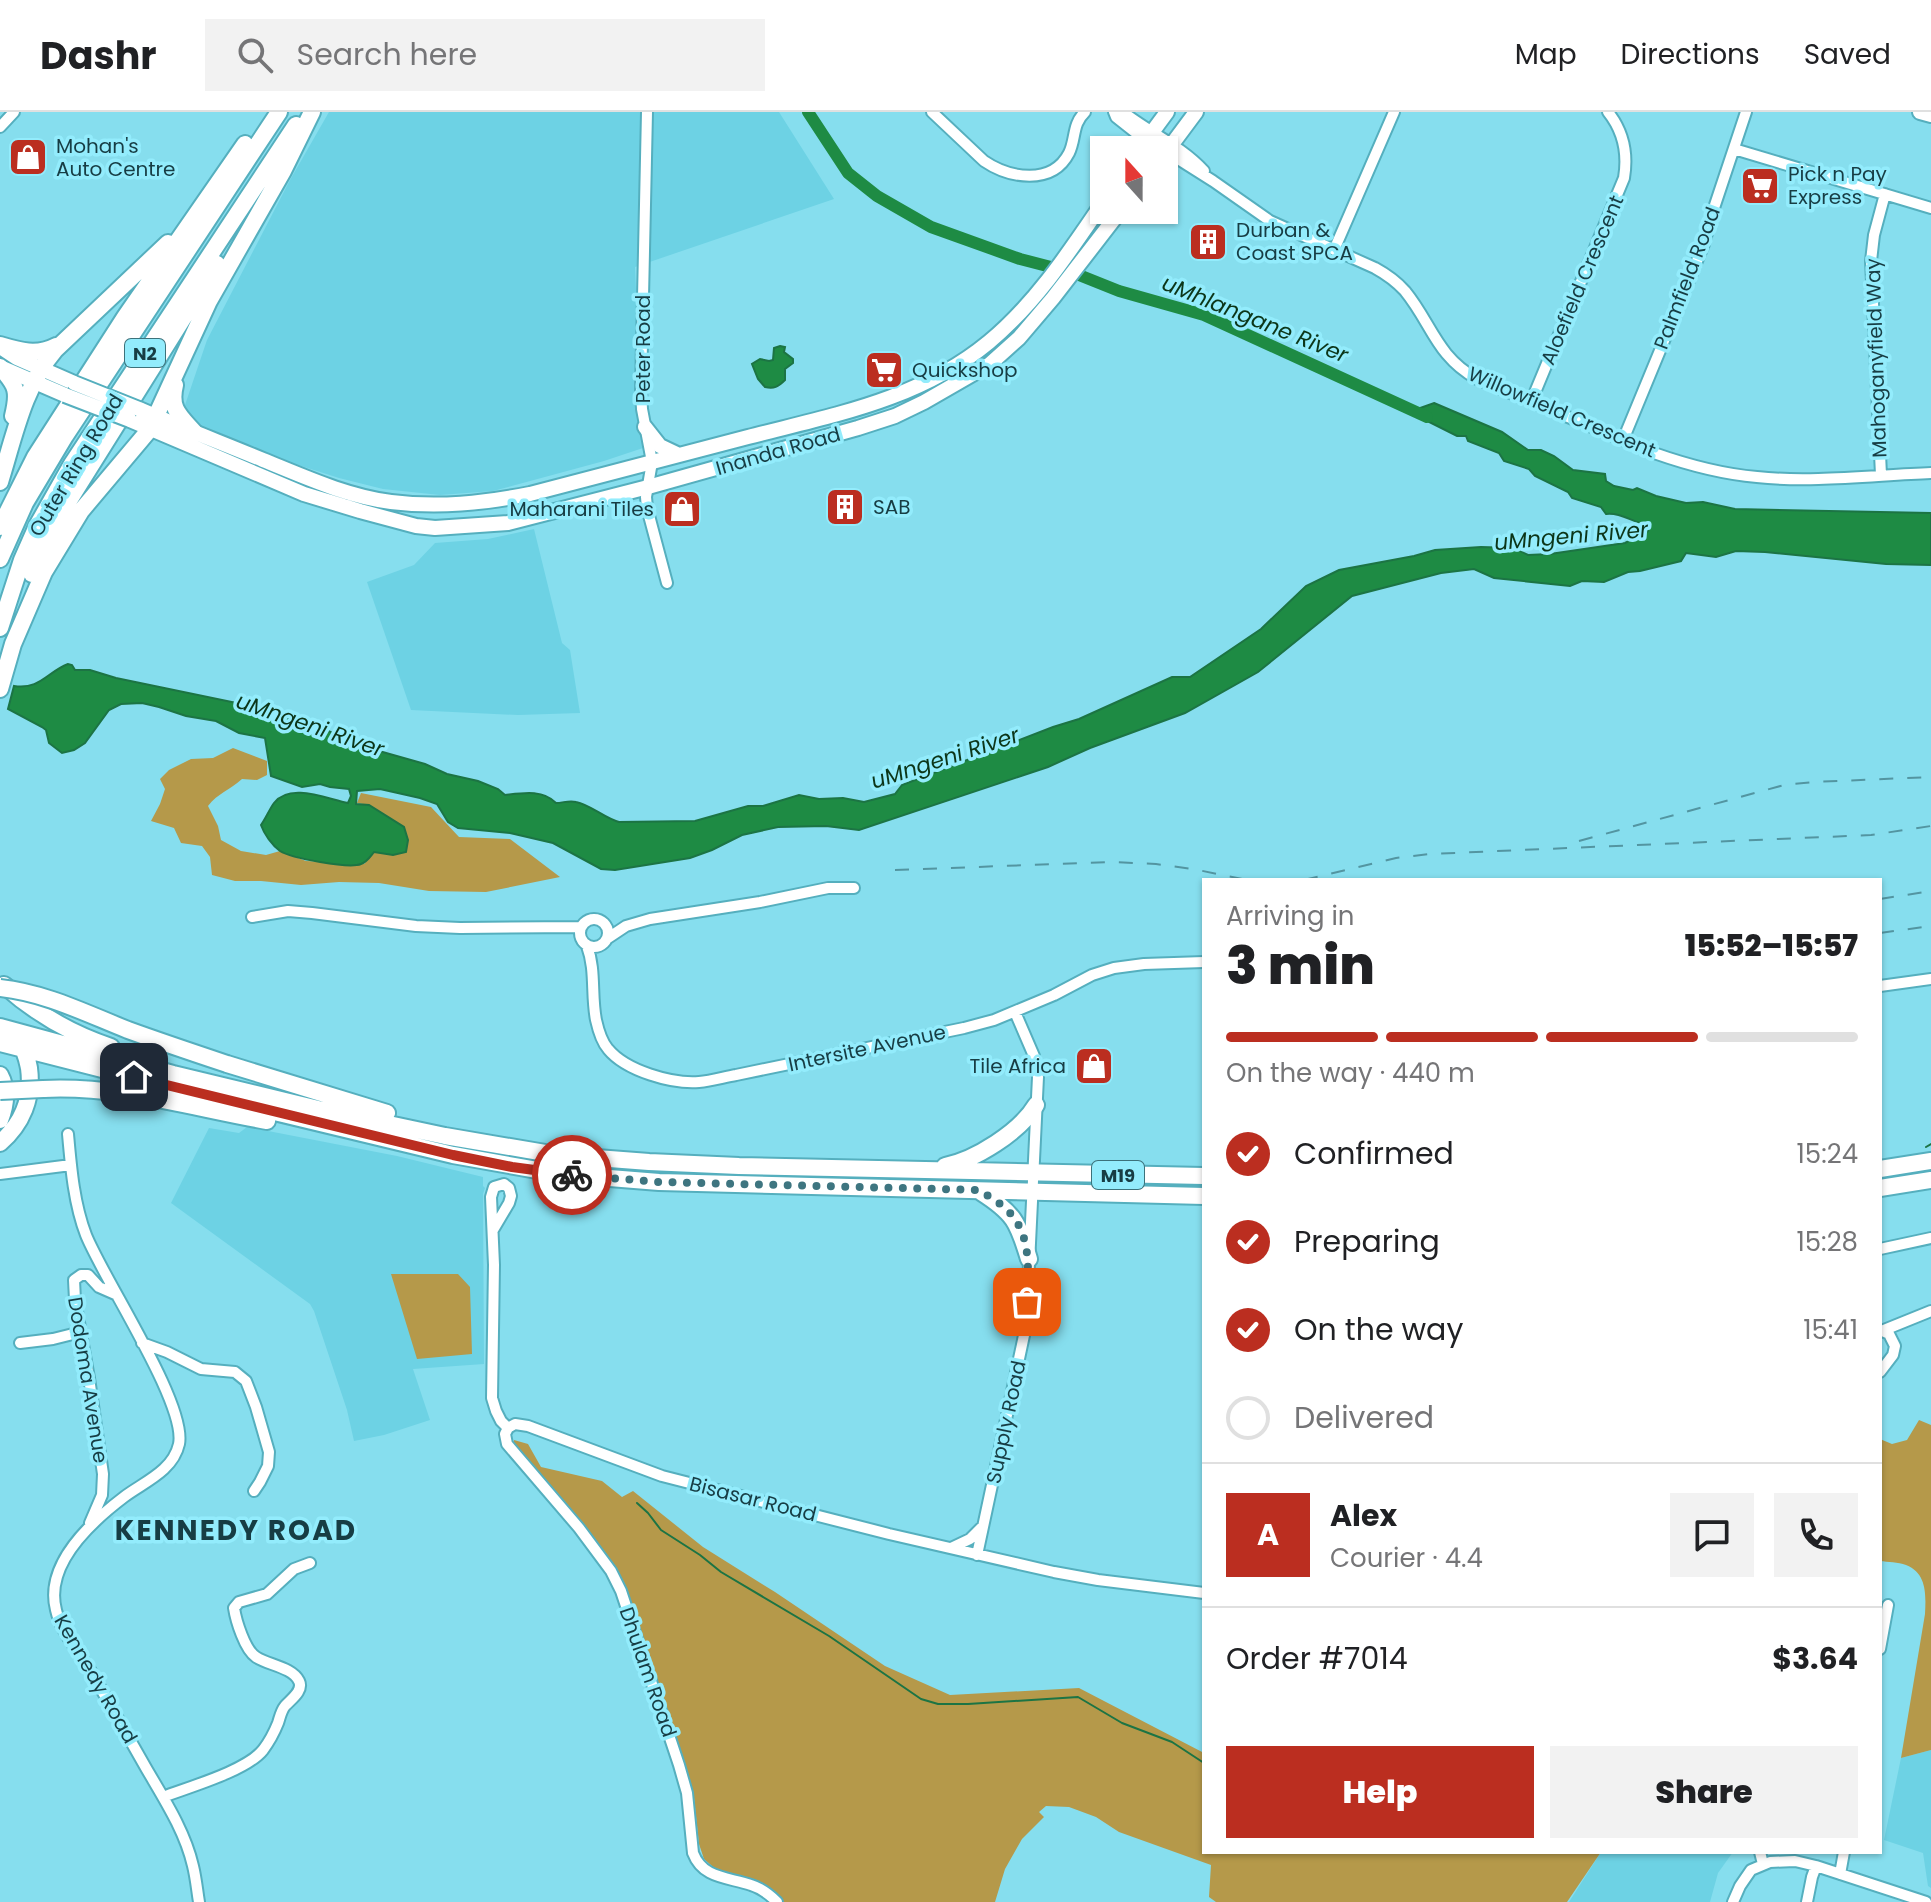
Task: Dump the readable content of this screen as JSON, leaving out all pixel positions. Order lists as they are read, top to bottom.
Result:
{
  "streets": {
    "highway": ["N2", "Outer Ring Road", "M19"],
    "main road": ["Inanda Road"],
    "street": [
      "Palmfield Road",
      "Aloefield Crescent",
      "Peter Road",
      "Mahoganyfield Way",
      "Willowfield Crescent",
      "Intersite Avenue",
      "Dodoma Avenue",
      "Supply Road",
      "Bisasar Road",
      "Dhulam Road",
      "Kennedy Road"
    ]
  },
  "crossings": [
    ["Palmfield Road", "Willowfield Crescent"],
    ["Aloefield Crescent", "Willowfield Crescent"],
    ["Peter Road", "Inanda Road"],
    ["Mahoganyfield Way", "Willowfield Crescent"],
    ["Intersite Avenue", "Supply Road"],
    ["M19", "Supply Road"],
    ["Dodoma Avenue", "Kennedy Road"],
    ["Supply Road", "Bisasar Road"],
    ["Bisasar Road", "Dhulam Road"]
  ],
  "districts": ["KENNEDY ROAD"],
  "water": ["uMhlangane River", "uMngeni River"],
  "places": {
    "shop": ["Mohan's Auto Centre", "Maharani Tiles", "Tile Africa"],
    "supermarket": ["Pick n Pay Express", "Quickshop"],
    "building": ["Durban & Coast SPCA", "SAB"]
  },
  "north": "top",
  "page": {
    "header": "Dashr",
    "search": "Search here",
    "nav": ["Map", "Directions", "Saved"],
    "heading": ["3 min", "Arriving in", "15:52–15:57"],
    "panel": [
      "Alex",
      "Courier · 4.4",
      "Order #7014",
      "$3.64"
    ],
    "bar": "On the way · 440 m",
    "list": [
      ["Confirmed", "15:24"],
      ["Preparing", "15:28"],
      ["On the way", "15:41"],
      "Delivered"
    ],
    "round": "A",
    "buttons": ["Help", "Share"]
  }
}
